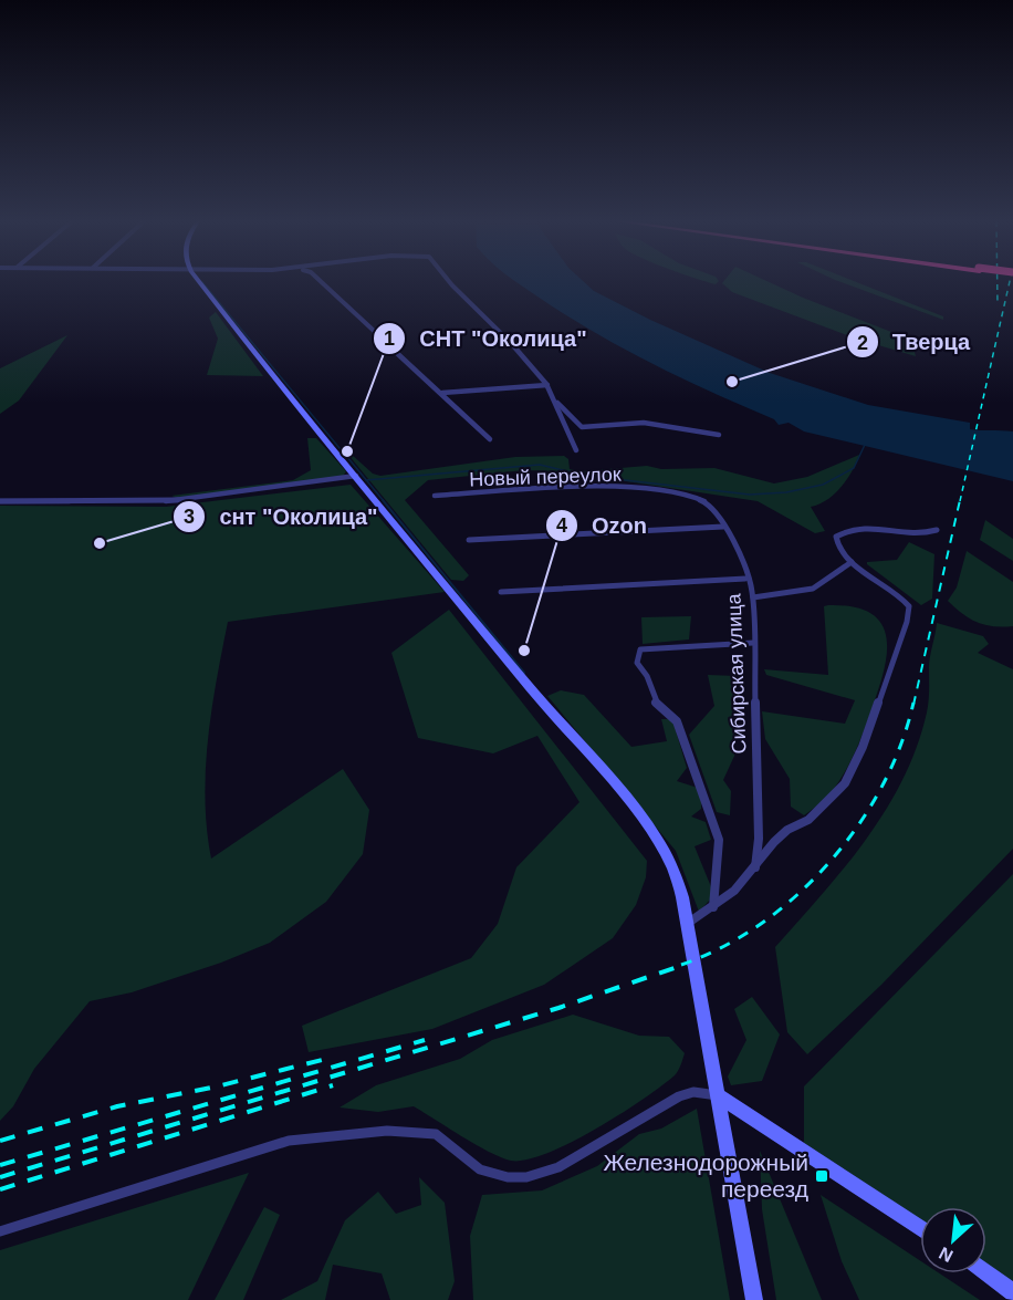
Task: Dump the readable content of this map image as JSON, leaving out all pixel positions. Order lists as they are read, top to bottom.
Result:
{
  "streets": {
    "street": ["Новый переулок", "Сибирская улица"]
  },
  "crossings": [
    ["Новый переулок", "Сибирская улица"]
  ],
  "places": {
    "other": [
      "Тверца",
      "СНТ \"Околица\"",
      "снт \"Околица\"",
      "Ozon"
    ],
    "transit": ["Железнодорожный переезд"]
  },
  "north": "bottom left"
}
